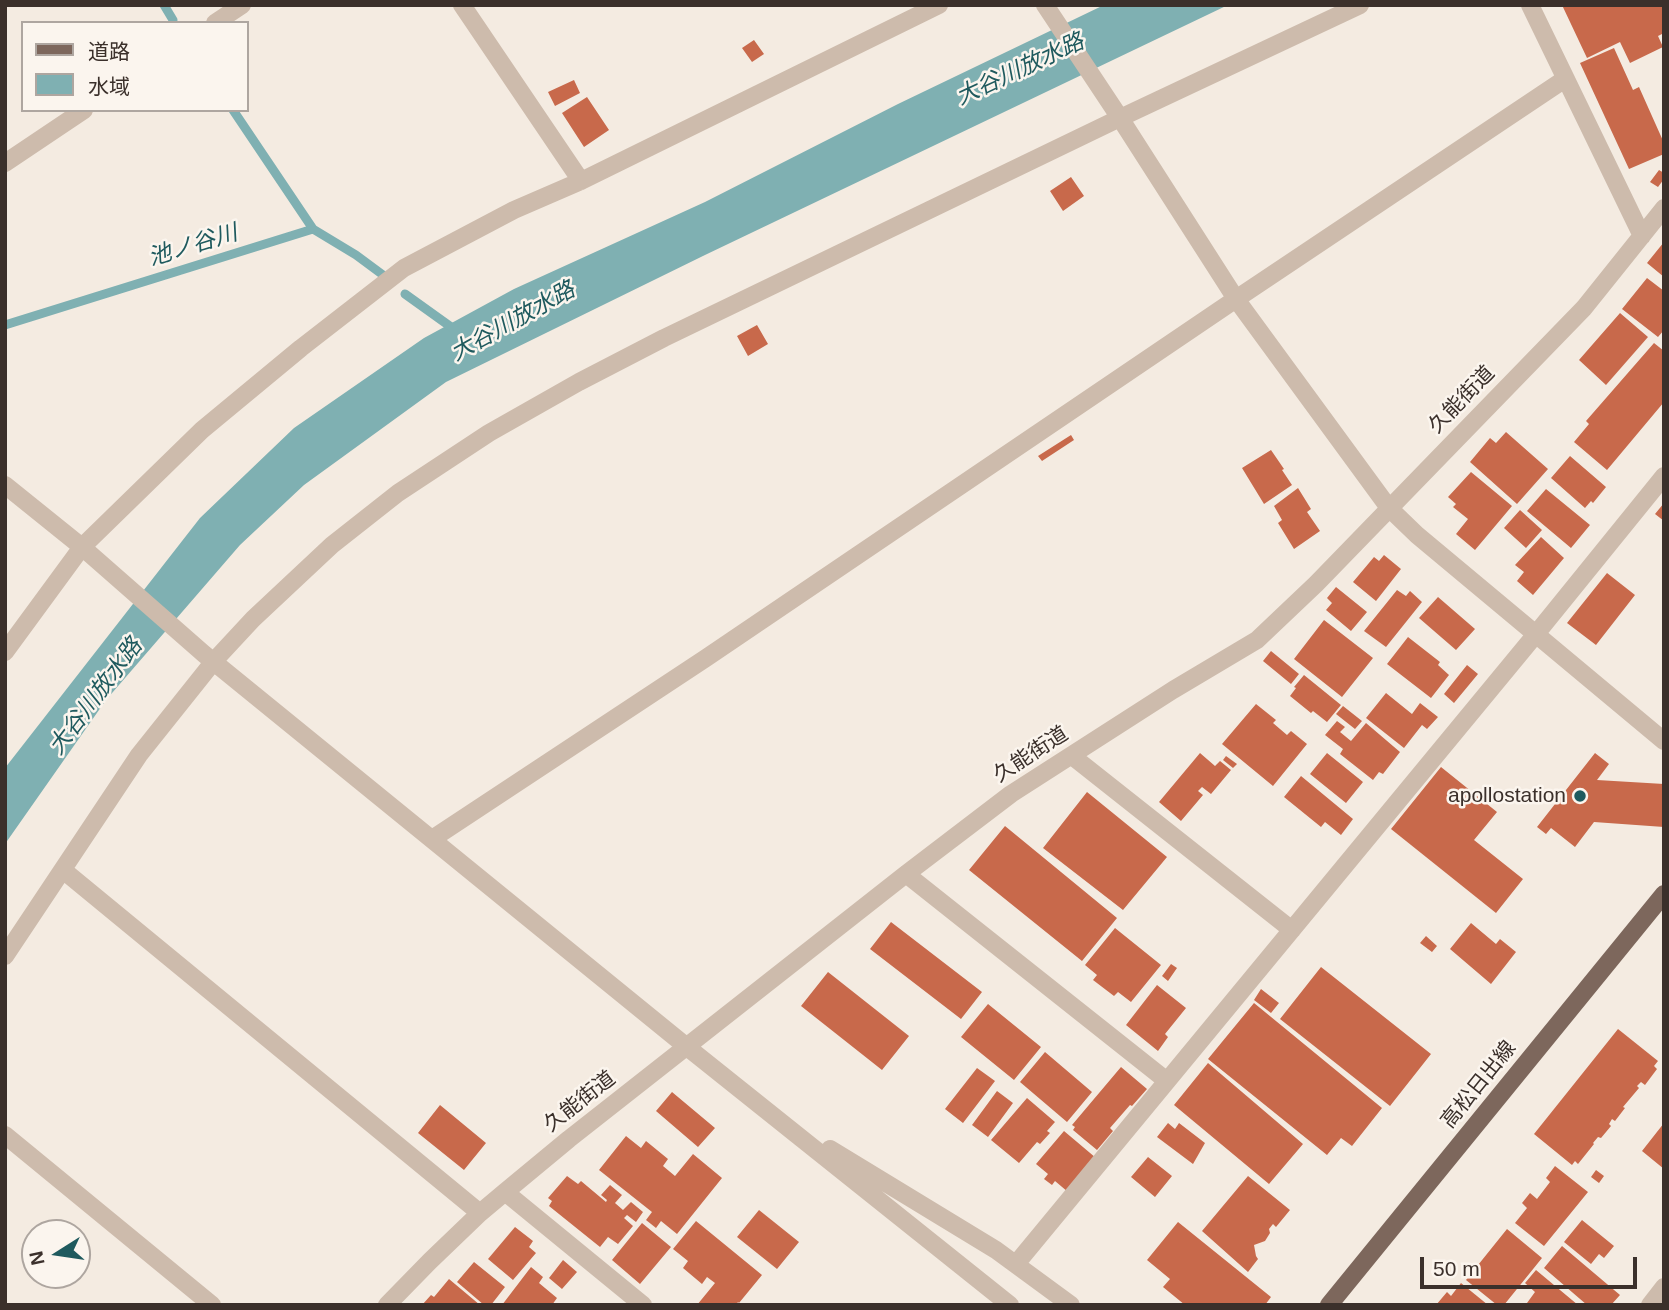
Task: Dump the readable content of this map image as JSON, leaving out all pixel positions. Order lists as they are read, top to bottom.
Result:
{
  "streets": {
    "main road": ["高松日出線"],
    "street": ["久能街道"]
  },
  "water": ["大谷川放水路", "池ノ谷川"],
  "places": ["apollostation"],
  "legend": ["道路", "水域"],
  "scale_bar": "50 m",
  "north": "left"
}
